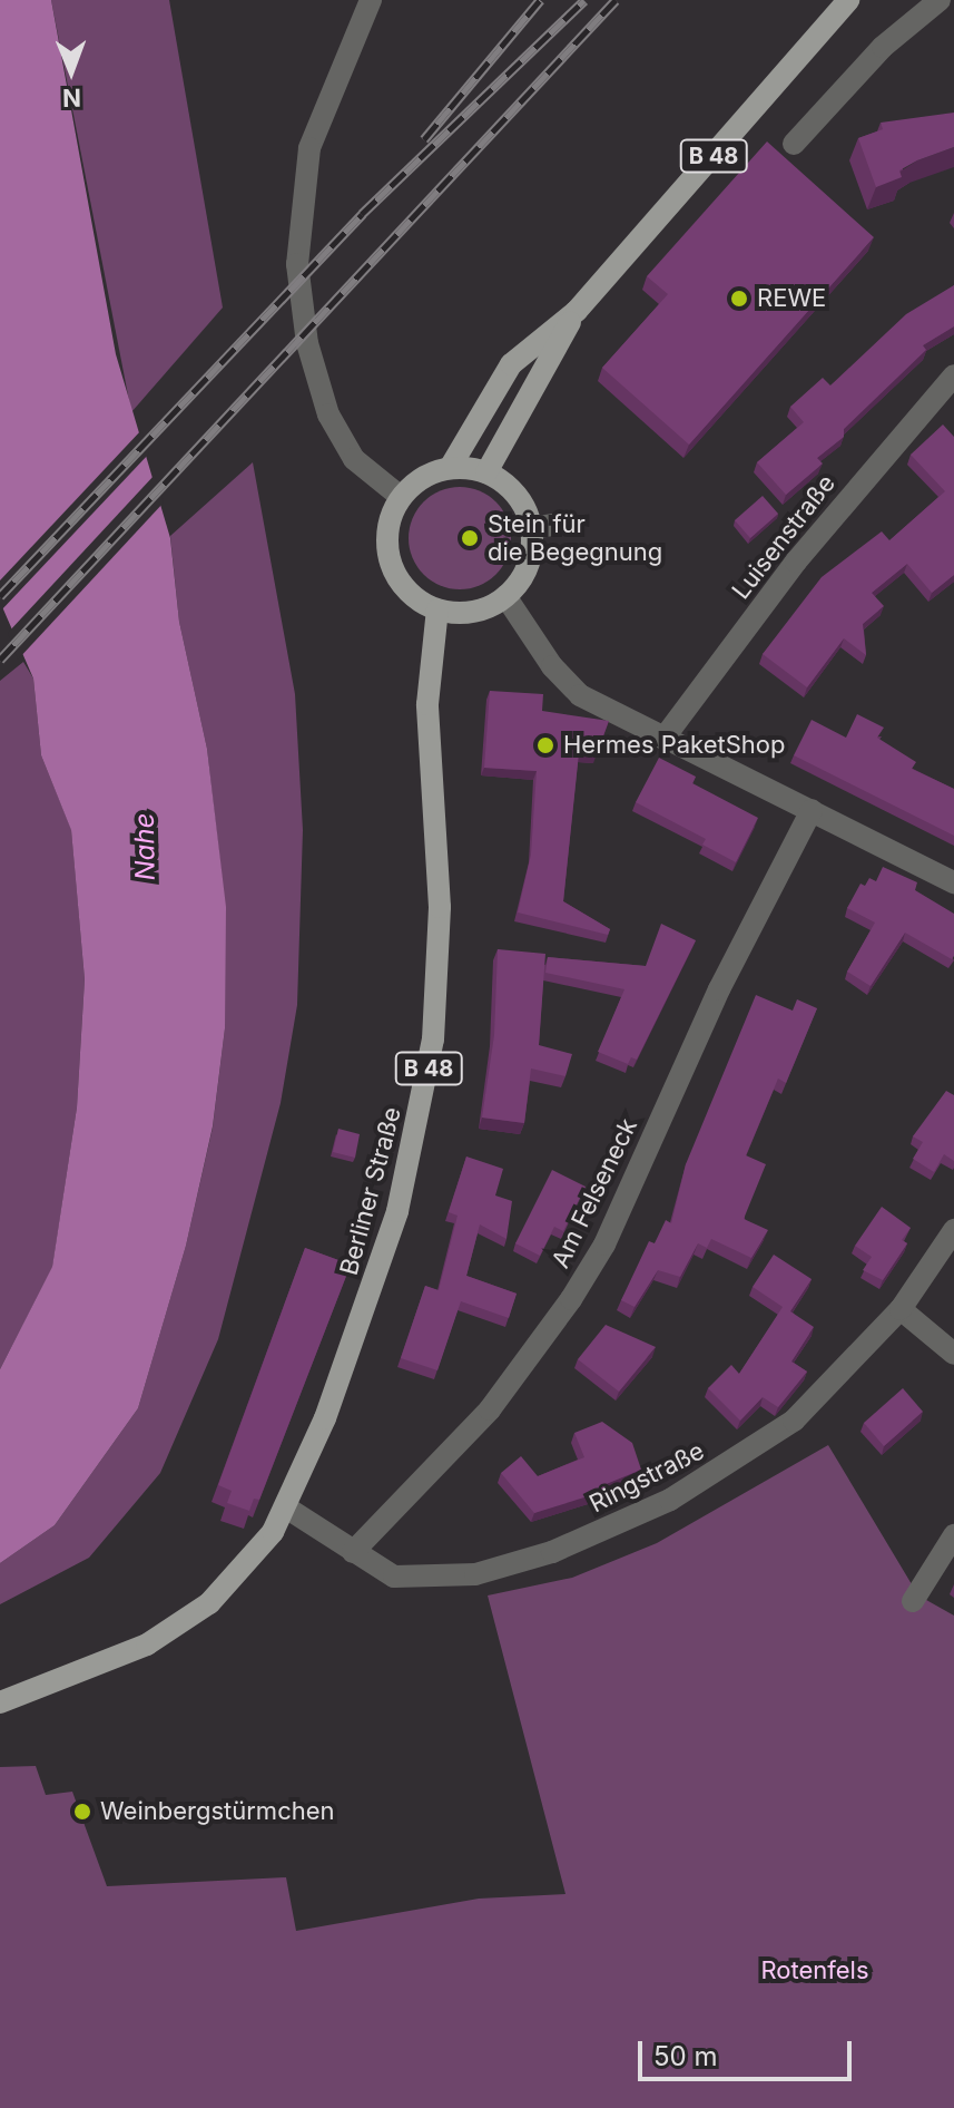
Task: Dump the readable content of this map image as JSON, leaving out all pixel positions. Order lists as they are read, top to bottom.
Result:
{
  "streets": {
    "main road": ["B 48", "Berliner Straße"],
    "street": ["Luisenstraße", "Am Felseneck", "Ringstraße"]
  },
  "crossings": [
    ["B 48", "Berliner Straße"],
    ["B 48", "Ringstraße"],
    ["Berliner Straße", "Ringstraße"],
    ["Am Felseneck", "Ringstraße"]
  ],
  "water": ["Nahe"],
  "parks": ["Rotenfels"],
  "places": [
    "REWE",
    "Stein für die Begegnung",
    "Hermes PaketShop",
    "Weinbergstürmchen"
  ],
  "scale_bar": "50 m",
  "north": "bottom"
}
